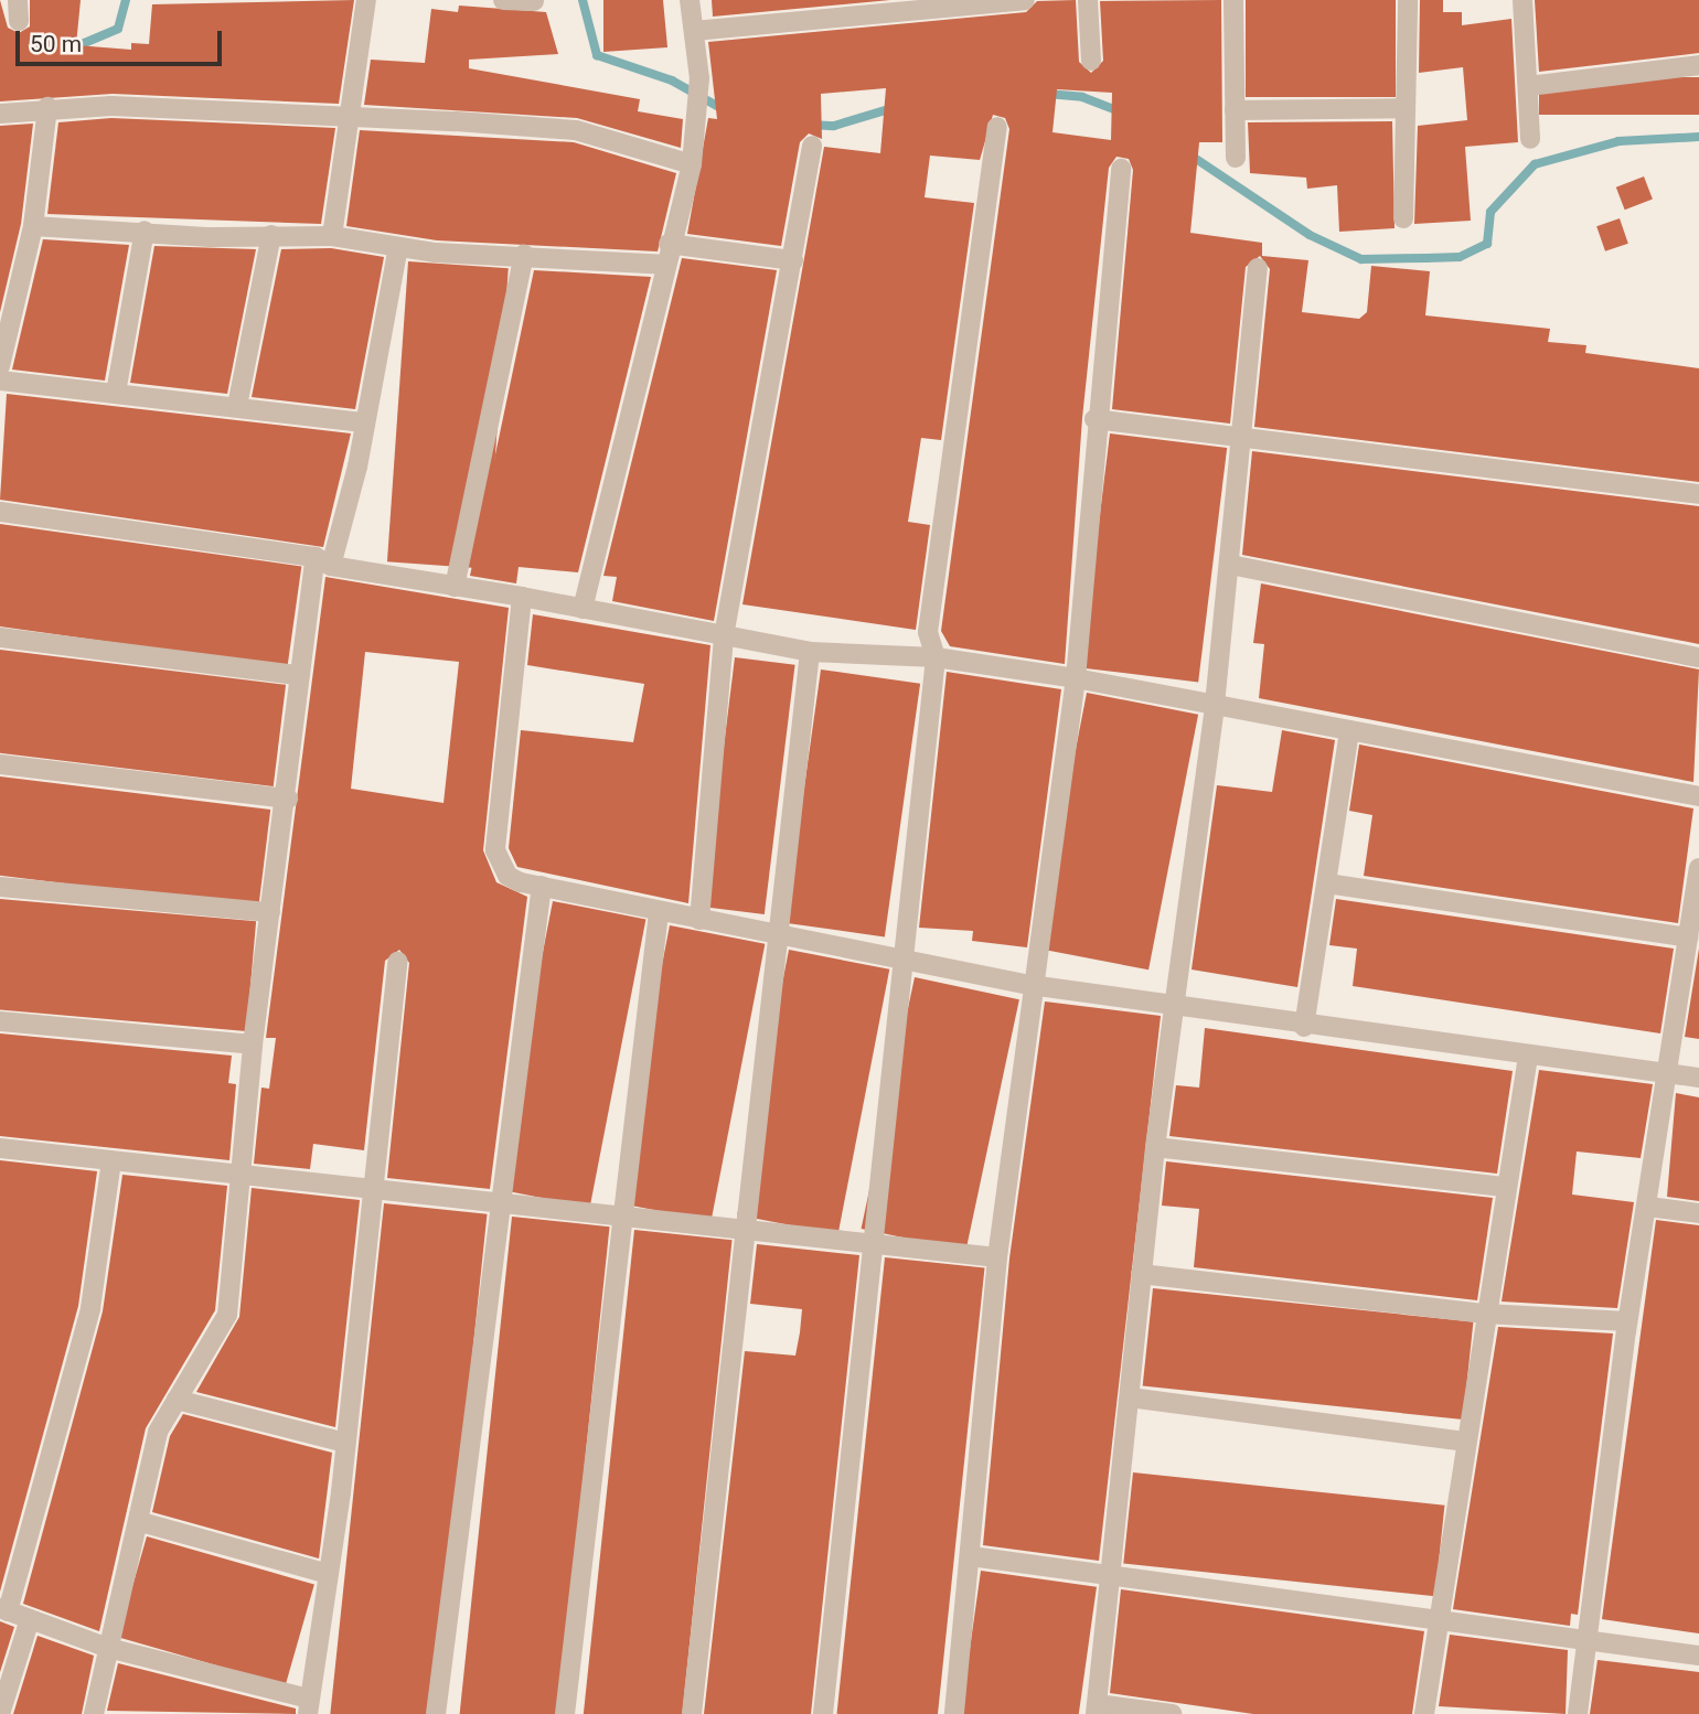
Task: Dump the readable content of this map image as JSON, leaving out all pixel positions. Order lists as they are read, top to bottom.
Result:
{
  "scale_bar": "50 m"
}
